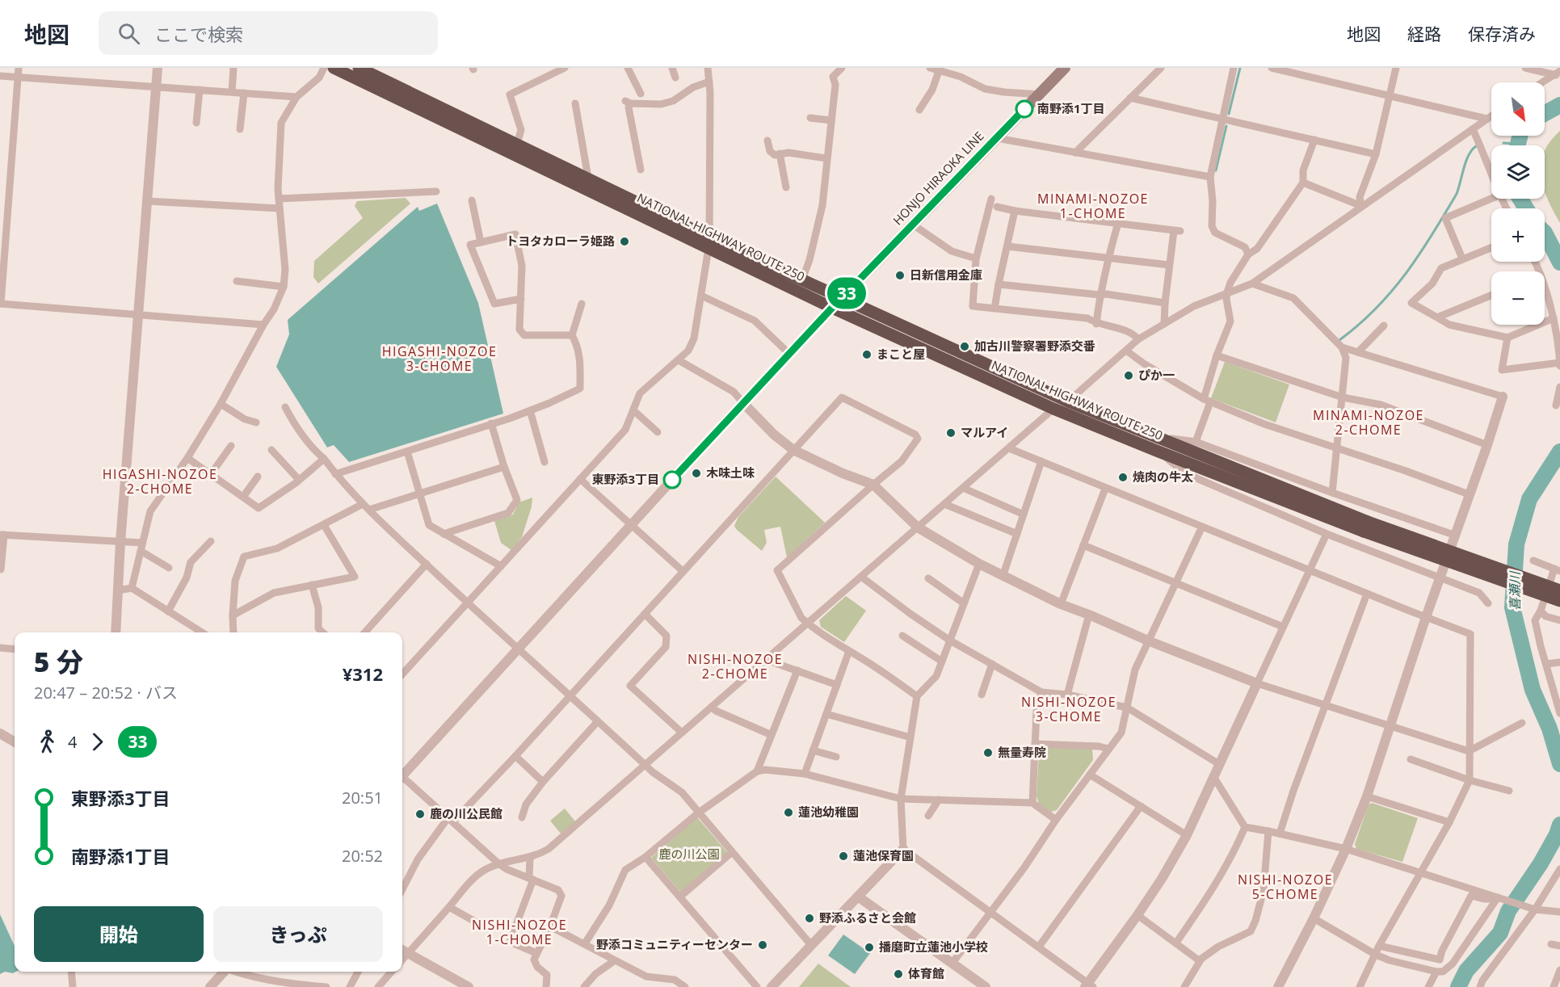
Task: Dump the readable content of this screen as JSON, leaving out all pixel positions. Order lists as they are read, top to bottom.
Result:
{
  "streets": {
    "highway": ["NATIONAL HIGHWAY ROUTE 250"],
    "main road": ["HONJO HIRAOKA LINE"]
  },
  "crossings": [
    ["HONJO HIRAOKA LINE", "NATIONAL HIGHWAY ROUTE 250"]
  ],
  "districts": [
    "MINAMI-NOZOE 1-CHOME",
    "HIGASHI-NOZOE 3-CHOME",
    "MINAMI-NOZOE 2-CHOME",
    "HIGASHI-NOZOE 2-CHOME",
    "NISHI-NOZOE 2-CHOME",
    "NISHI-NOZOE 3-CHOME",
    "NISHI-NOZOE 5-CHOME",
    "NISHI-NOZOE 1-CHOME"
  ],
  "water": ["喜瀬川"],
  "parks": ["鹿の川公園"],
  "places": [
    "南野添1丁目",
    "トヨタカローラ姫路",
    "日新信用金庫",
    "加古川警察署野添交番",
    "まこと屋",
    "ぴか一",
    "マルアイ",
    "木味土味",
    "焼肉の牛太",
    "東野添3丁目",
    "無量寿院",
    "蓮池幼稚園",
    "鹿の川公民館",
    "蓮池保育園",
    "野添ふるさと会館",
    "野添コミュニティーセンター",
    "播磨町立蓮池小学校",
    "体育館"
  ],
  "lines": ["bus line 33"],
  "north": "bottom right",
  "page": {
    "header": "地図",
    "search": "ここで検索",
    "nav": ["地図", "経路", "保存済み"],
    "on_map": "33",
    "map_buttons": ["+", "−"],
    "heading": ["5 分", "20:47 – 20:52 · バス", "¥312"],
    "legs": ["4", "33"],
    "list": [
      {
        "name": "東野添3丁目",
        "value": "20:51"
      },
      {
        "name": "南野添1丁目",
        "value": "20:52"
      }
    ],
    "buttons": ["開始", "きっぷ"]
  }
}
